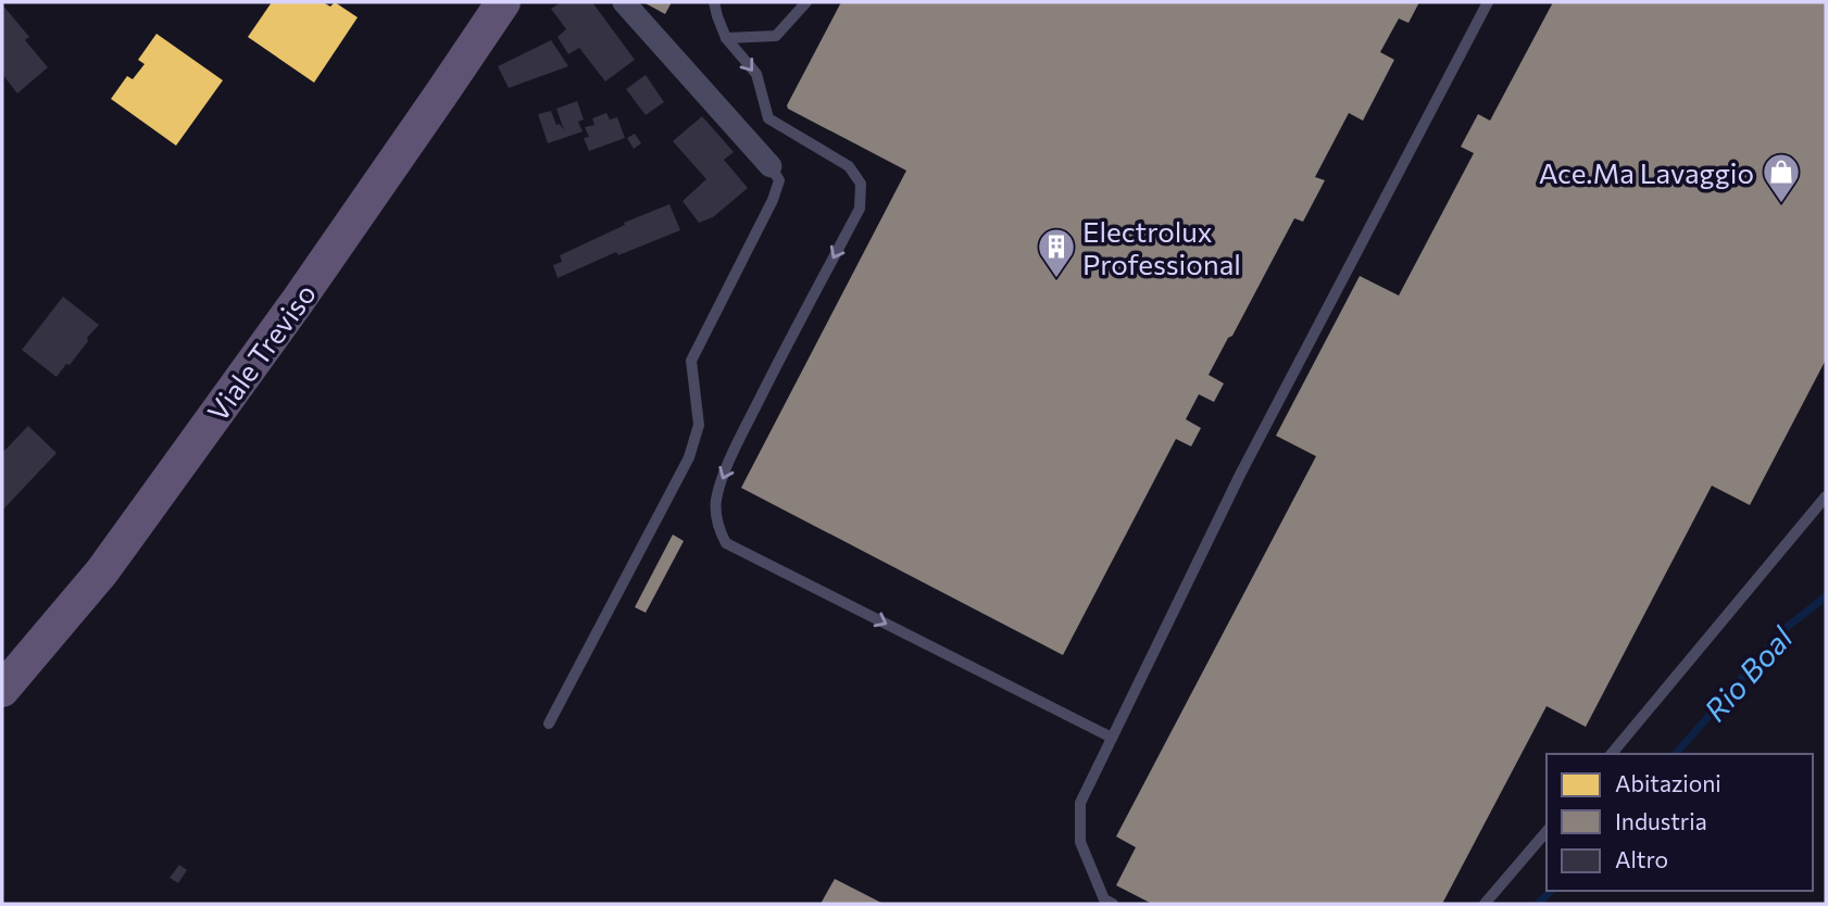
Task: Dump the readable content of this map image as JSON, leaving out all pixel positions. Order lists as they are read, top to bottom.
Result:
{
  "streets": {
    "main road": ["Viale Treviso"]
  },
  "water": ["Rio Boal"],
  "places": {
    "shop": ["Ace.Ma Lavaggio"],
    "building": ["Electrolux Professional"]
  },
  "legend": ["Abitazioni", "Industria", "Altro"]
}
